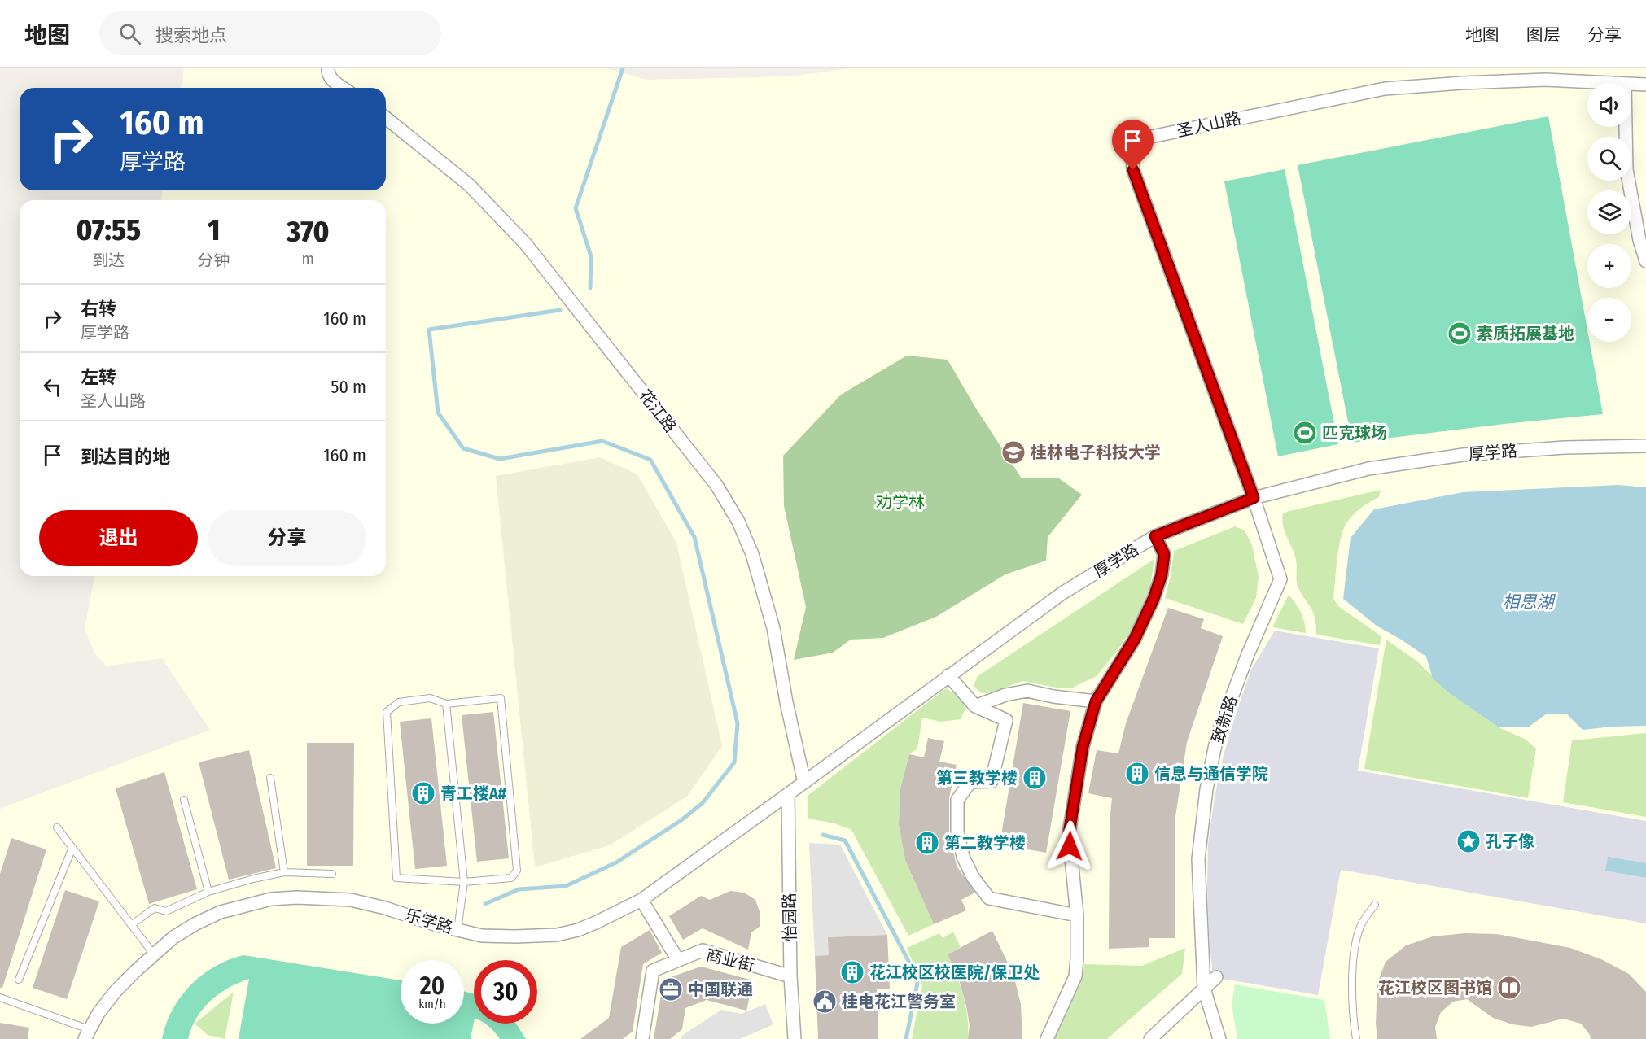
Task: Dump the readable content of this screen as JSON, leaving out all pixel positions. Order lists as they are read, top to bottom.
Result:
{
  "streets": {
    "street": [
      "圣人山路",
      "花江路",
      "厚学路",
      "致新路",
      "怡园路",
      "乐学路",
      "商业街"
    ]
  },
  "crossings": [
    ["圣人山路", "厚学路"],
    ["圣人山路", "致新路"],
    ["花江路", "厚学路"],
    ["厚学路", "致新路"],
    ["厚学路", "怡园路"],
    ["厚学路", "乐学路"],
    ["怡园路", "乐学路"],
    ["怡园路", "商业街"]
  ],
  "water": ["相思湖"],
  "parks": ["劝学林"],
  "places": {
    "sports": ["素质拓展基地", "匹克球场"],
    "school or university": ["桂林电子科技大学"],
    "building": [
      "信息与通信学院",
      "第三教学楼",
      "青工楼A#",
      "第二教学楼",
      "花江校区校医院/保卫处"
    ],
    "place": ["孔子像"],
    "library": ["花江校区图书馆"],
    "office": ["中国联通"],
    "public building": ["桂电花江警务室"]
  },
  "page": {
    "header": "地图",
    "search": "搜索地点",
    "nav": ["地图", "图层", "分享"],
    "map_buttons": ["+", "−"],
    "turn": ["160 m", "厚学路"],
    "eta": [
      "07:55",
      "到达",
      "1",
      "分钟",
      "370",
      "m"
    ],
    "list": [
      {
        "name": "右转",
        "note": "厚学路",
        "value": "160 m"
      },
      {
        "name": "左转",
        "note": "圣人山路",
        "value": "50 m"
      },
      {
        "name": "到达目的地",
        "value": "160 m"
      }
    ],
    "buttons": ["退出", "分享"],
    "speed": "20 km/h",
    "limit": "30"
  }
}
